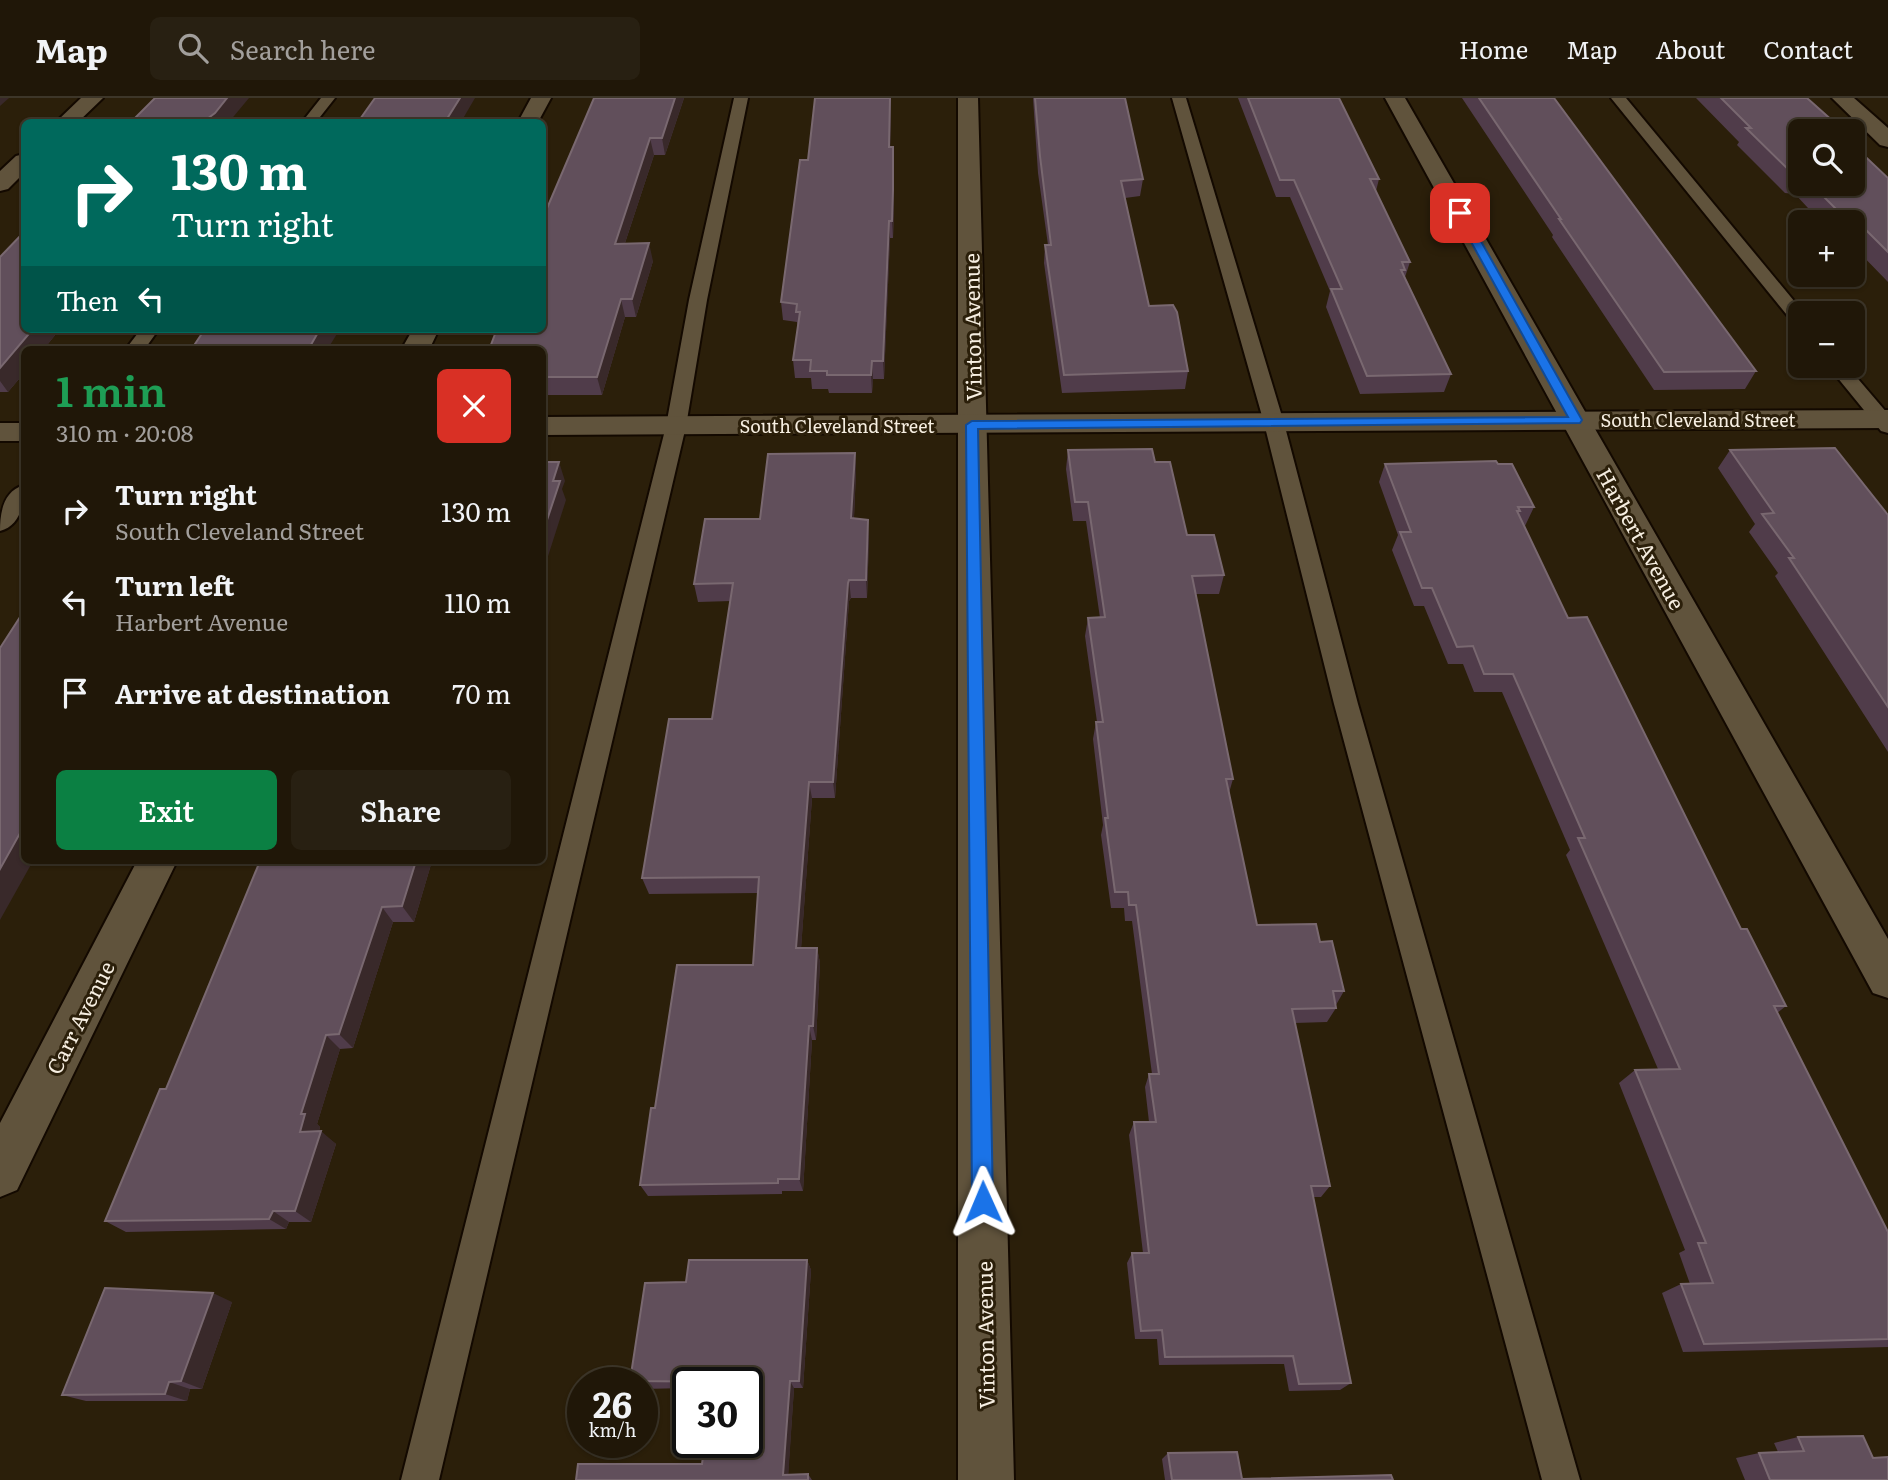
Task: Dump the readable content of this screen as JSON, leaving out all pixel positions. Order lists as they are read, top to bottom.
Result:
{
  "streets": {
    "street": [
      "Vinton Avenue",
      "South Cleveland Street",
      "Harbert Avenue",
      "Carr Avenue"
    ]
  },
  "crossings": [
    ["Vinton Avenue", "South Cleveland Street"],
    ["South Cleveland Street", "Harbert Avenue"]
  ],
  "page": {
    "header": "Map",
    "search": "Search here",
    "nav": [
      "Home",
      "Map",
      "About",
      "Contact"
    ],
    "map_buttons": ["+", "−"],
    "turn": ["130 m", "Turn right"],
    "then": "Then",
    "heading": ["1 min", "310 m · 20:08"],
    "list": [
      {
        "name": "Turn right",
        "note": "South Cleveland Street",
        "value": "130 m"
      },
      {
        "name": "Turn left",
        "note": "Harbert Avenue",
        "value": "110 m"
      },
      {
        "name": "Arrive at destination",
        "value": "70 m"
      }
    ],
    "buttons": ["Exit", "Share"],
    "speed": "26 km/h",
    "limit": "30"
  }
}
